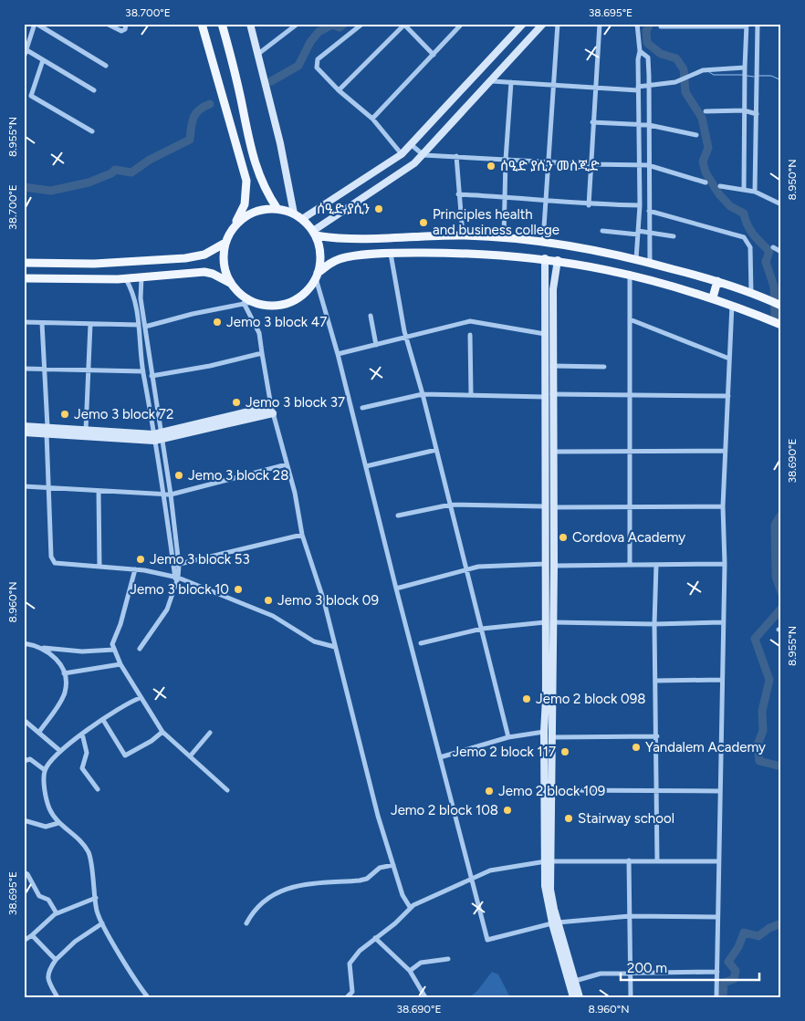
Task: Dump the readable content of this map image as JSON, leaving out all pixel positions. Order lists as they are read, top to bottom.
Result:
{
  "places": [
    "ሰዒድ ያሲን መስጂድ",
    "ሰዒድ ያሲን",
    "Principles health and business college",
    "Jemo 3 block 47",
    "Jemo 3 block 37",
    "Jemo 3 block 72",
    "Jemo 3 block 28",
    "Cordova Academy",
    "Jemo 3 block 53",
    "Jemo 3 block 10",
    "Jemo 3 block 09",
    "Jemo 2 block 098",
    "Yandalem Academy",
    "Jemo 2 block 117",
    "Jemo 2 block 109",
    "Jemo 2 block 108",
    "Stairway school"
  ],
  "scale_bar": "200 m",
  "coordinates": [
    "38.700°E",
    "38.695°E",
    "8.955°N",
    "8.950°N",
    "38.690°E",
    "8.960°N"
  ]
}
